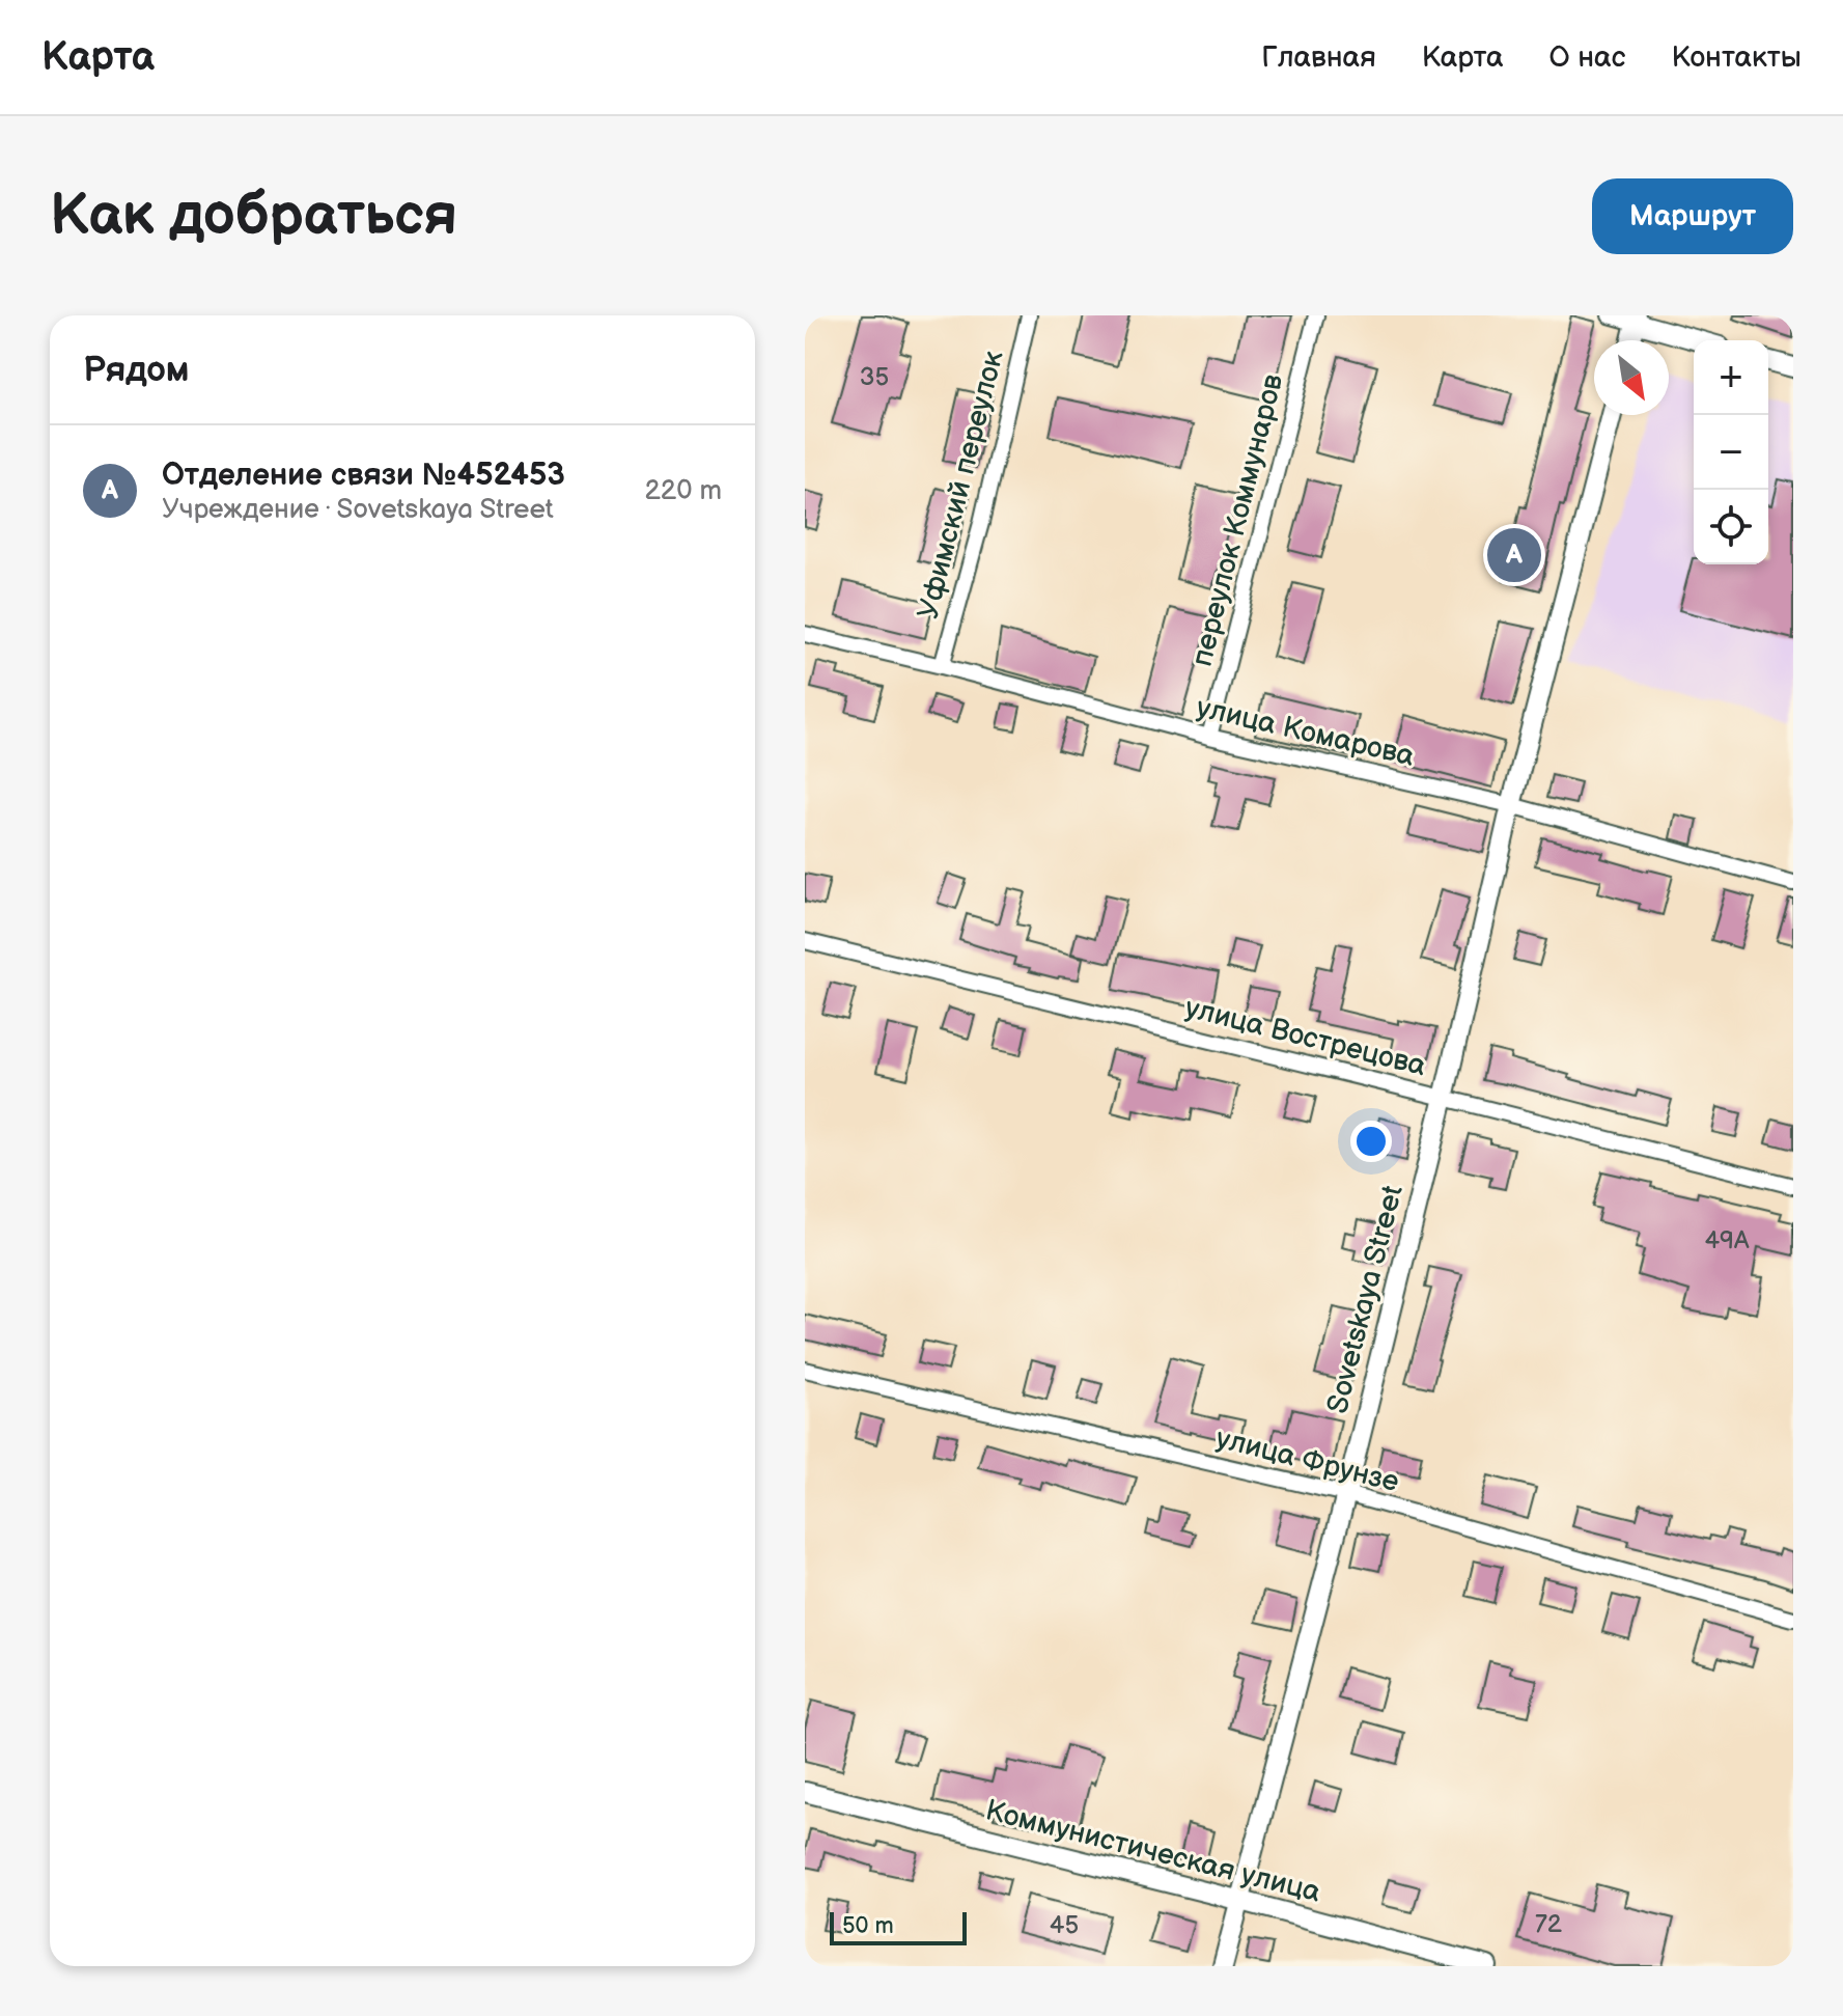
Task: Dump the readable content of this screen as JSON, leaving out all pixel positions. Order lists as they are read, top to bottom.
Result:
{
  "streets": {
    "street": [
      "Уфимский переулок",
      "переулок Коммунаров",
      "улица Комарова",
      "улица Вострецова",
      "Sovetskaya Street",
      "улица Фрунзе",
      "Коммунистическая улица"
    ]
  },
  "crossings": [
    ["Уфимский переулок", "улица Комарова"],
    ["переулок Коммунаров", "улица Комарова"],
    ["улица Комарова", "Sovetskaya Street"],
    ["улица Вострецова", "Sovetskaya Street"],
    ["Sovetskaya Street", "улица Фрунзе"],
    ["Sovetskaya Street", "Коммунистическая улица"]
  ],
  "house_numbers": [
    "35",
    "49А",
    "72",
    "45"
  ],
  "scale_bar": "50 m",
  "north": "bottom right",
  "page": {
    "header": "Карта",
    "nav": [
      "Главная",
      "Карта",
      "О нас",
      "Контакты"
    ],
    "buttons": "Маршрут",
    "title": "Как добраться",
    "heading": "Рядом",
    "map_buttons": ["+", "−"],
    "list": [
      {
        "mark": "A",
        "name": "Отделение связи №452453",
        "note": "Учреждение · Sovetskaya Street",
        "value": "220 m"
      }
    ],
    "pins": "A",
    "scale": "50 m"
  }
}
